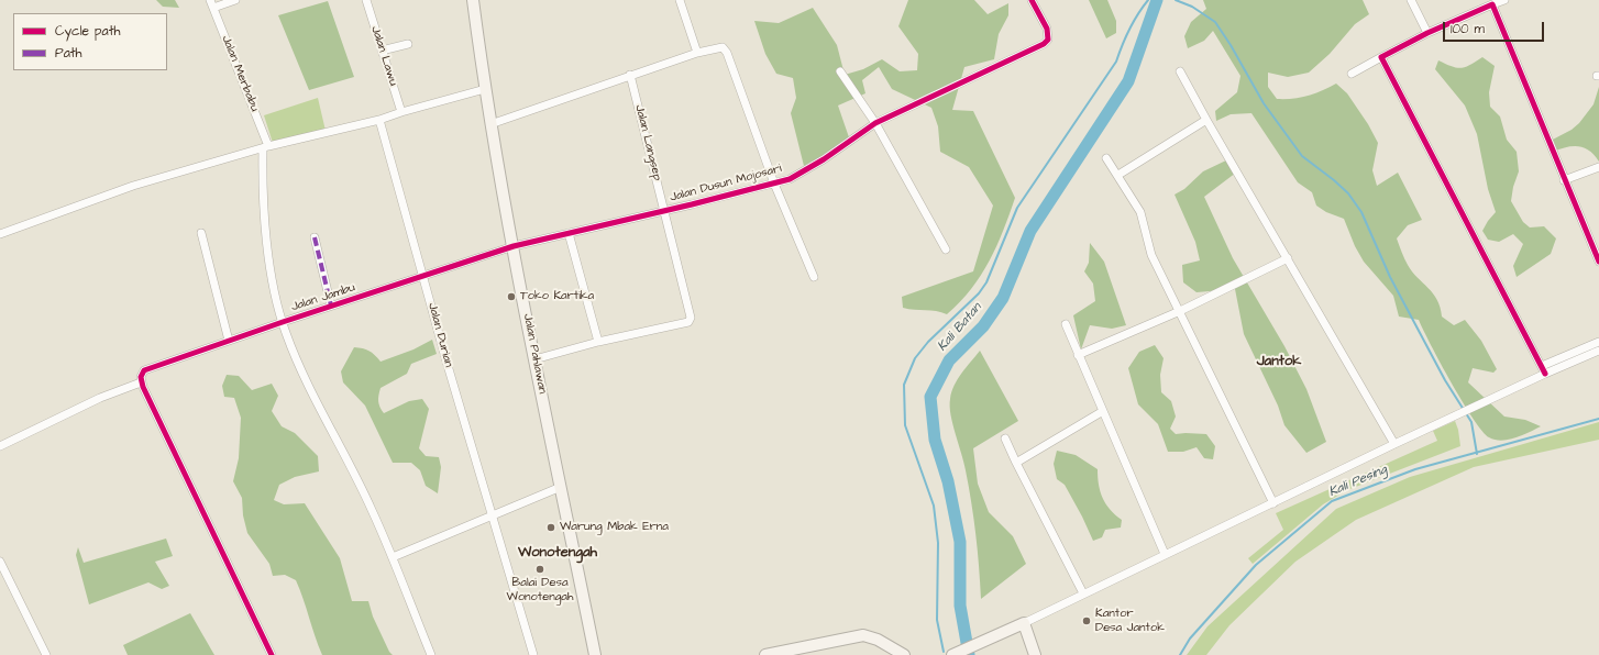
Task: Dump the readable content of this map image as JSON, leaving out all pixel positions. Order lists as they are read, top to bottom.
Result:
{
  "streets": {
    "main road": ["Jalan Pahlawan"],
    "street": [
      "Jalan Lawu",
      "Jalan Merbabu",
      "Jalan Langsep",
      "Jalan Dusun Mojosari",
      "Jalan Jambu",
      "Jalan Durian"
    ]
  },
  "crossings": [
    ["Jalan Langsep", "Jalan Dusun Mojosari"],
    ["Jalan Dusun Mojosari", "Jalan Jambu"],
    ["Jalan Dusun Mojosari", "Jalan Pahlawan"],
    ["Jalan Jambu", "Jalan Durian"],
    ["Jalan Jambu", "Jalan Pahlawan"]
  ],
  "districts": ["Jantok", "Wonotengah"],
  "water": ["Kali Batan", "Kali Pesing"],
  "places": [
    "Toko Kartika",
    "Warung Mbak Erna",
    "Balai Desa Wonotengah",
    "Kantor Desa Jantok"
  ],
  "legend": ["Cycle path", "Path"],
  "scale_bar": "100 m"
}
